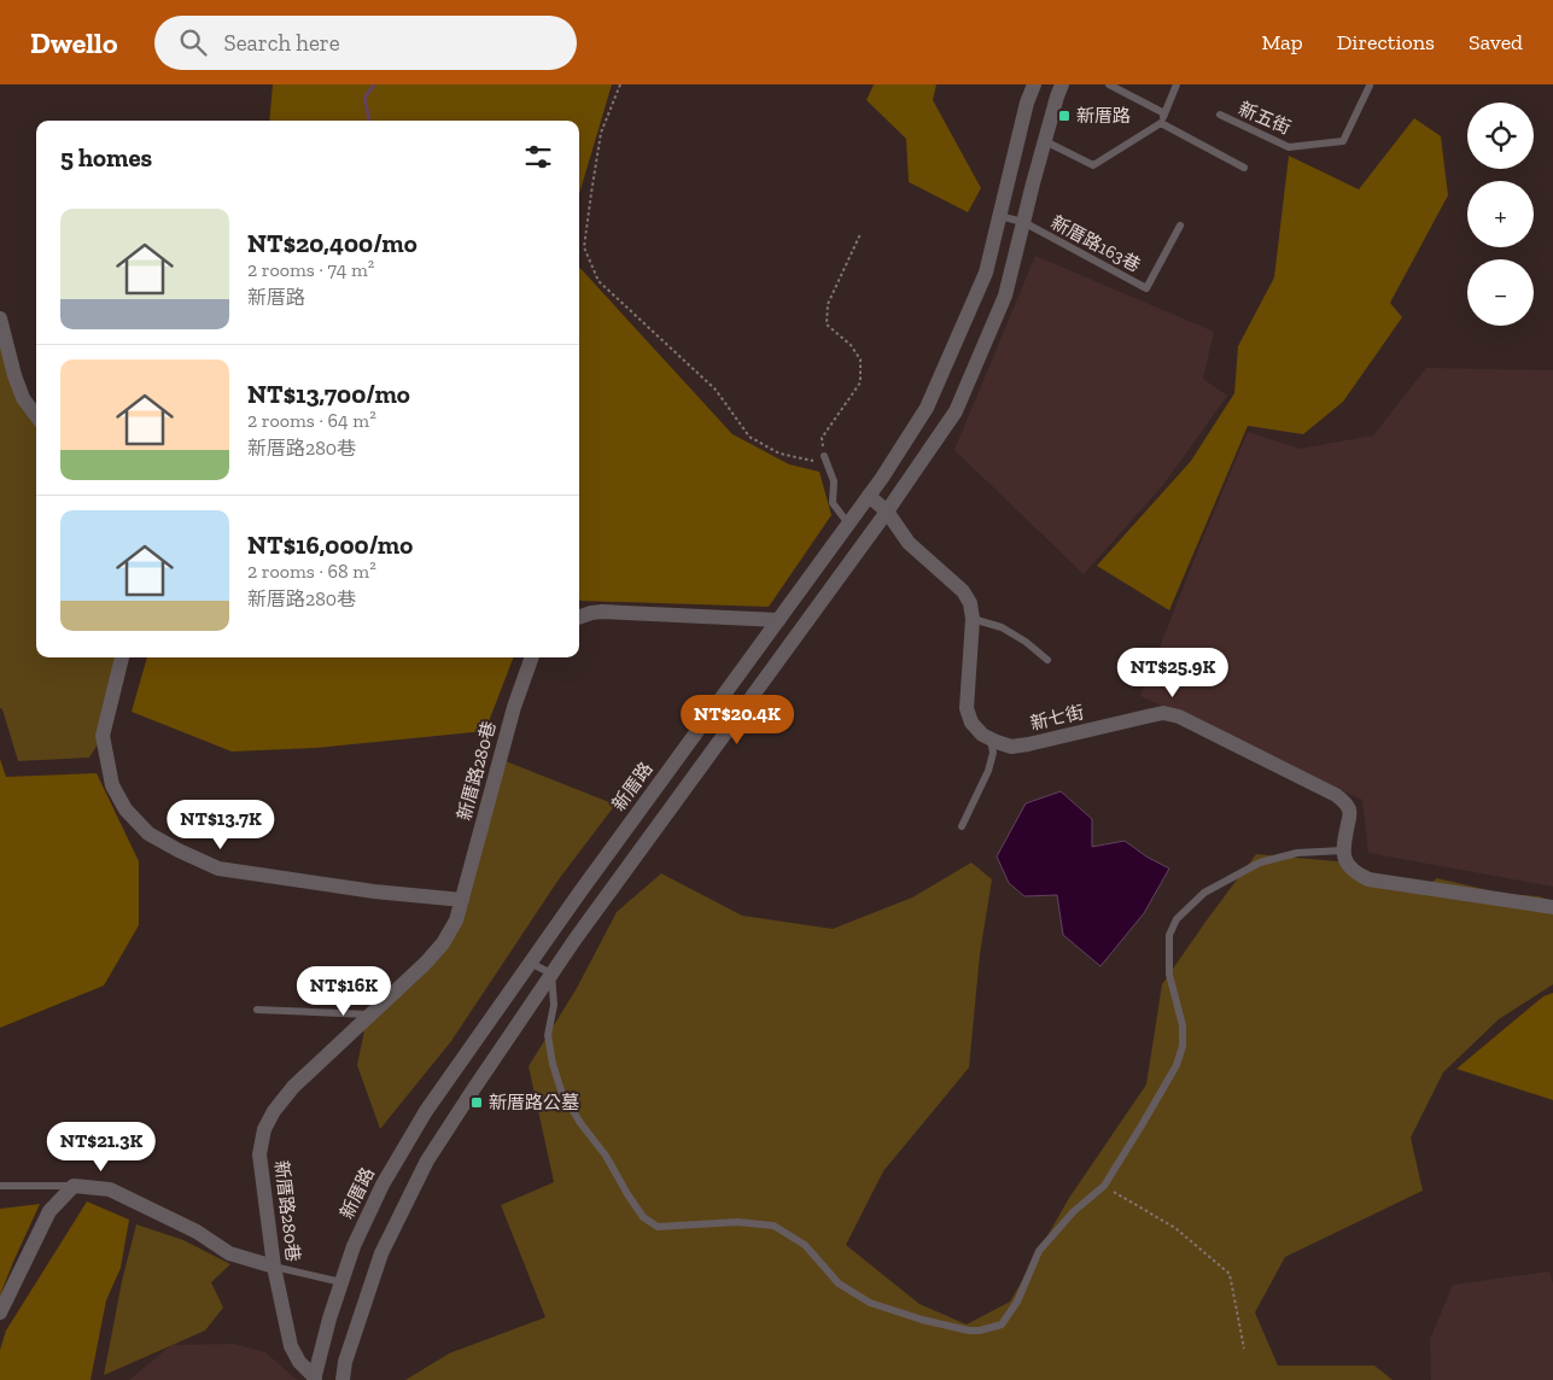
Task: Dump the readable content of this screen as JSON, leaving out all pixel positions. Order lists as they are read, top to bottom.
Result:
{
  "streets": {
    "street": ["新七街", "新厝路280巷", "新厝路"],
    "lane": ["新五街", "新厝路163巷"]
  },
  "crossings": [
    ["新厝路163巷", "新厝路"],
    ["新厝路280巷", "新厝路"]
  ],
  "places": {
    "transit": ["新厝路", "新厝路公墓"]
  },
  "page": {
    "header": "Dwello",
    "search": "Search here",
    "nav": ["Map", "Directions", "Saved"],
    "map_buttons": ["+", "−"],
    "heading": "5 homes",
    "list": [
      {
        "name": "NT$20,400/mo",
        "note": "2 rooms · 74 m² · 新厝路"
      },
      {
        "name": "NT$13,700/mo",
        "note": "2 rooms · 64 m² · 新厝路280巷"
      },
      {
        "name": "NT$16,000/mo",
        "note": "2 rooms · 68 m² · 新厝路280巷"
      }
    ],
    "price": [
      "NT$25.9K",
      "NT$20.4K",
      "NT$13.7K",
      "NT$16K",
      "NT$21.3K"
    ]
  }
}
